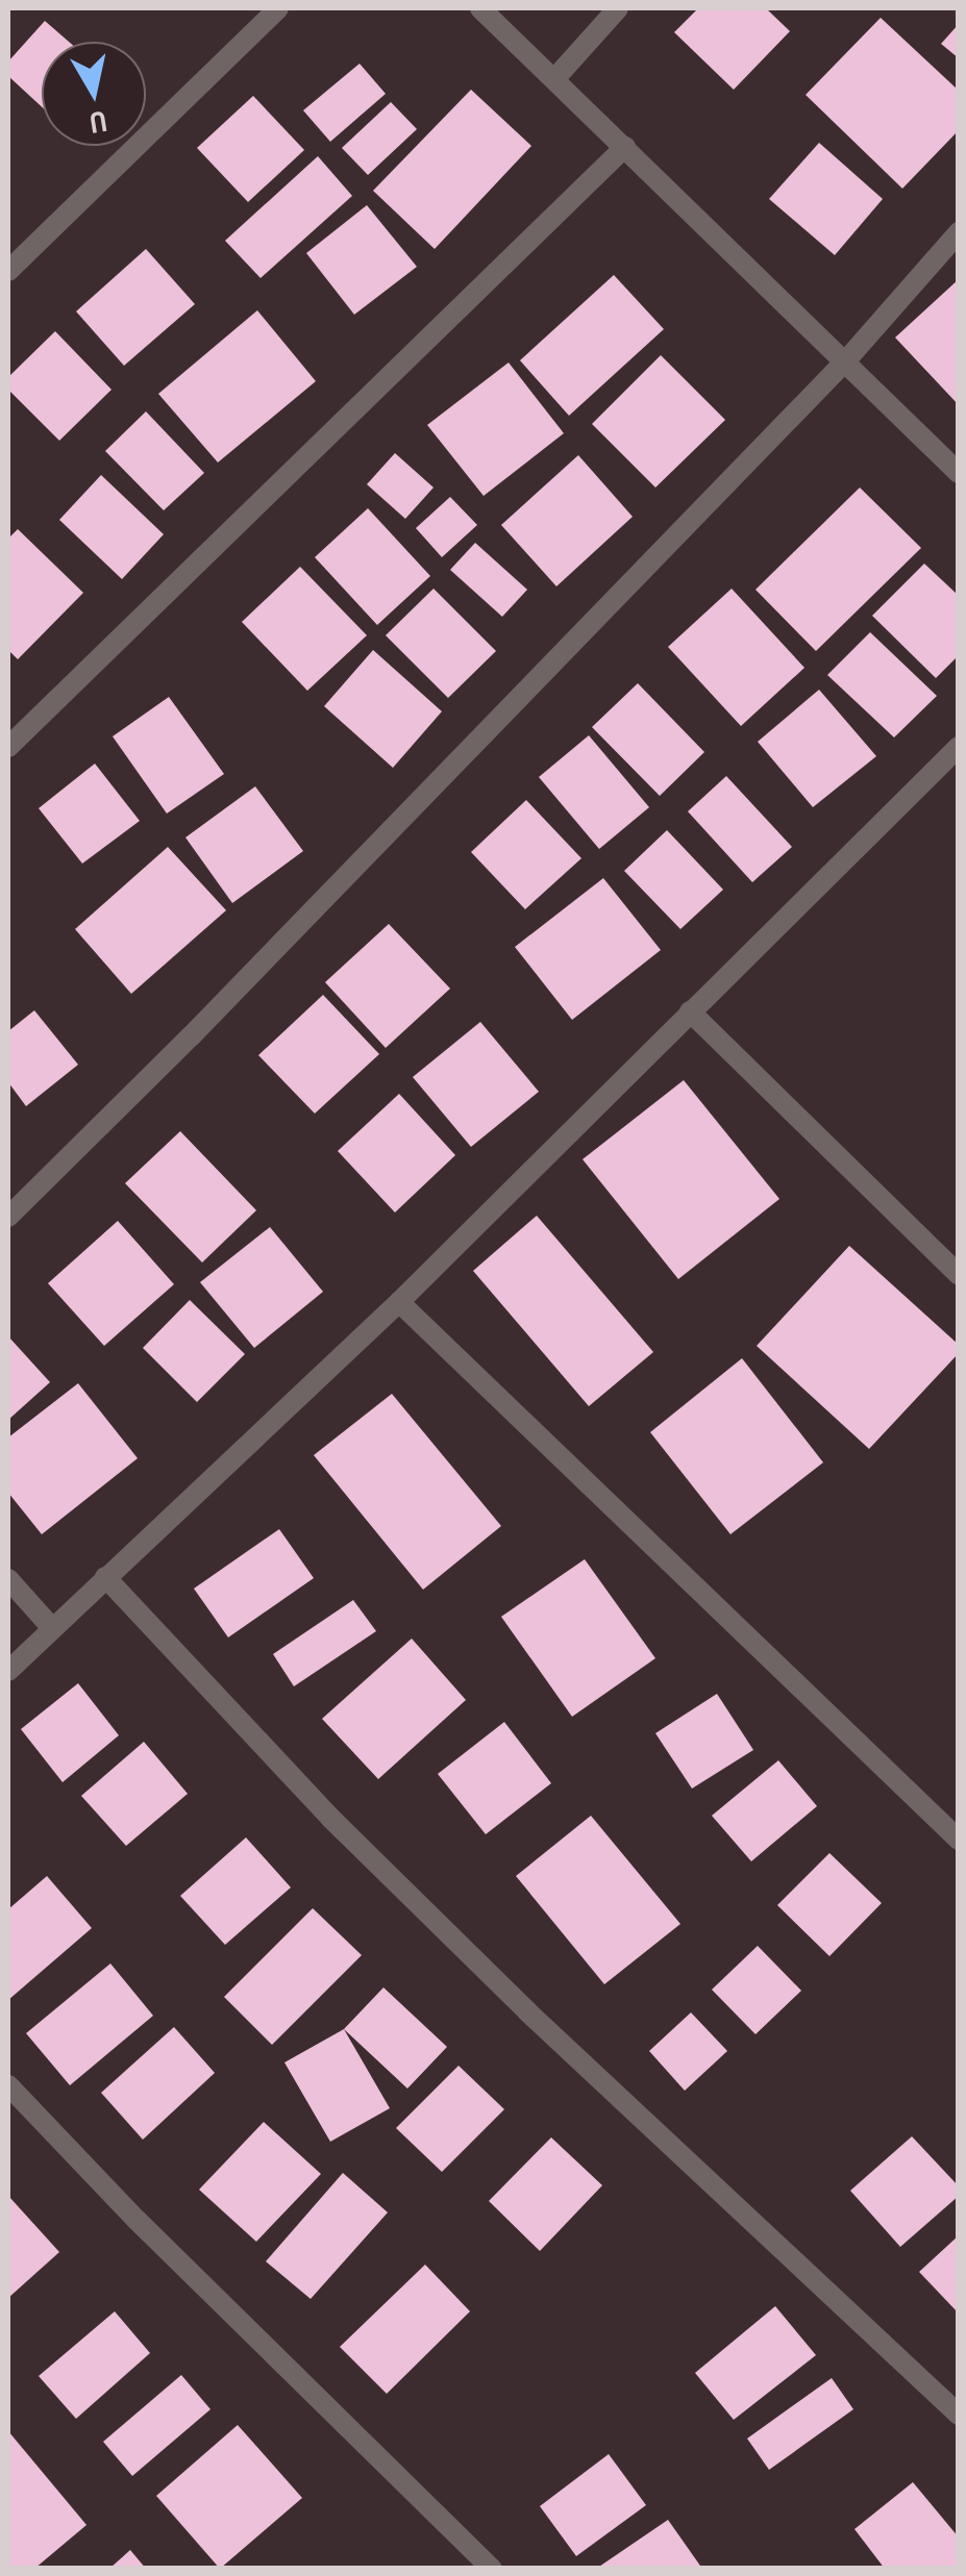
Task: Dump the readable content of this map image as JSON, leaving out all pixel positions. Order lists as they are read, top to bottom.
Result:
{
  "north": "bottom"
}
